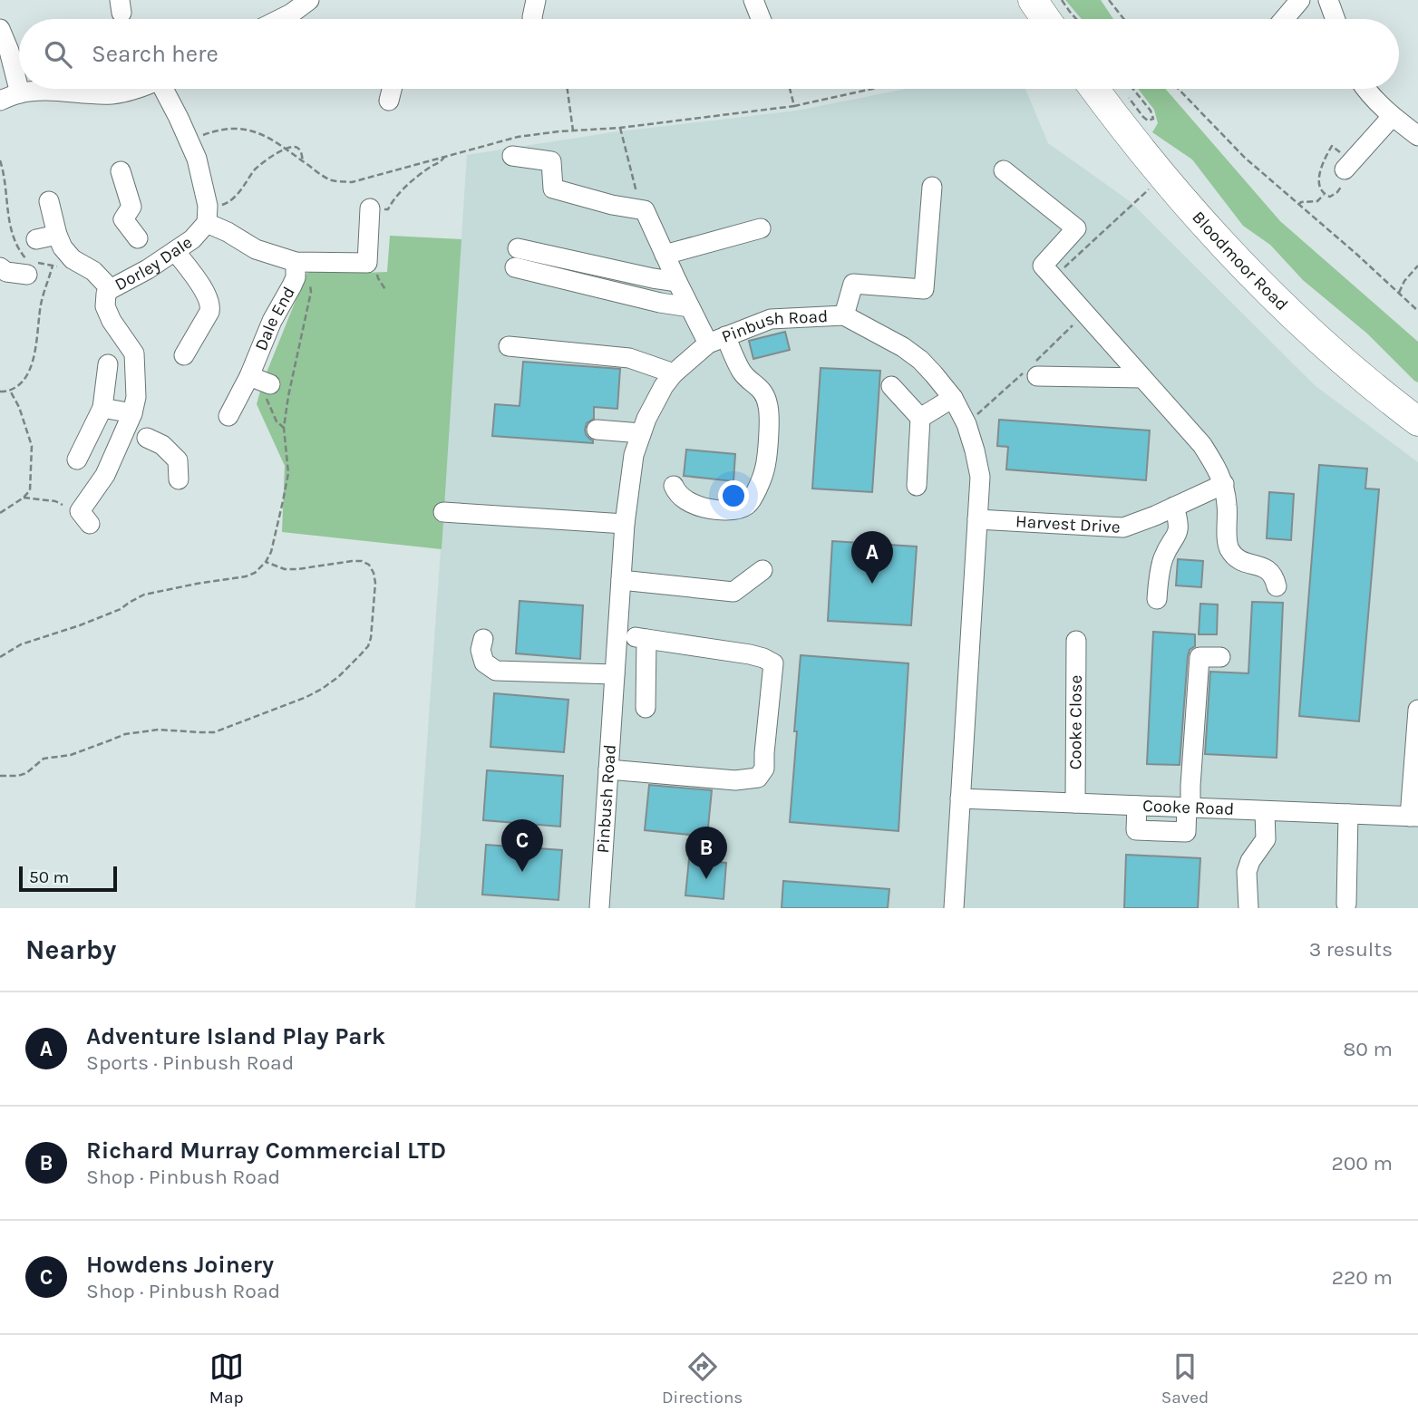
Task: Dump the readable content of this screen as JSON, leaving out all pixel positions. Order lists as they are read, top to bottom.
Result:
{
  "streets": {
    "highway": ["Bloodmoor Road"],
    "street": [
      "Dorley Dale",
      "Dale End",
      "Pinbush Road",
      "Harvest Drive",
      "Cooke Close",
      "Cooke Road"
    ]
  },
  "crossings": [
    ["Dorley Dale", "Dale End"],
    ["Pinbush Road", "Harvest Drive"],
    ["Pinbush Road", "Cooke Road"],
    ["Cooke Close", "Cooke Road"]
  ],
  "scale_bar": "50 m",
  "page": {
    "search": "Search here",
    "pins": ["A", "C", "B"],
    "scale": "50 m",
    "heading": ["Nearby", "3 results"],
    "list": [
      {
        "mark": "A",
        "name": "Adventure Island Play Park",
        "note": "Sports · Pinbush Road",
        "value": "80 m"
      },
      {
        "mark": "B",
        "name": "Richard Murray Commercial LTD",
        "note": "Shop · Pinbush Road",
        "value": "200 m"
      },
      {
        "mark": "C",
        "name": "Howdens Joinery",
        "note": "Shop · Pinbush Road",
        "value": "220 m"
      }
    ],
    "nav": ["Map", "Directions", "Saved"]
  }
}
